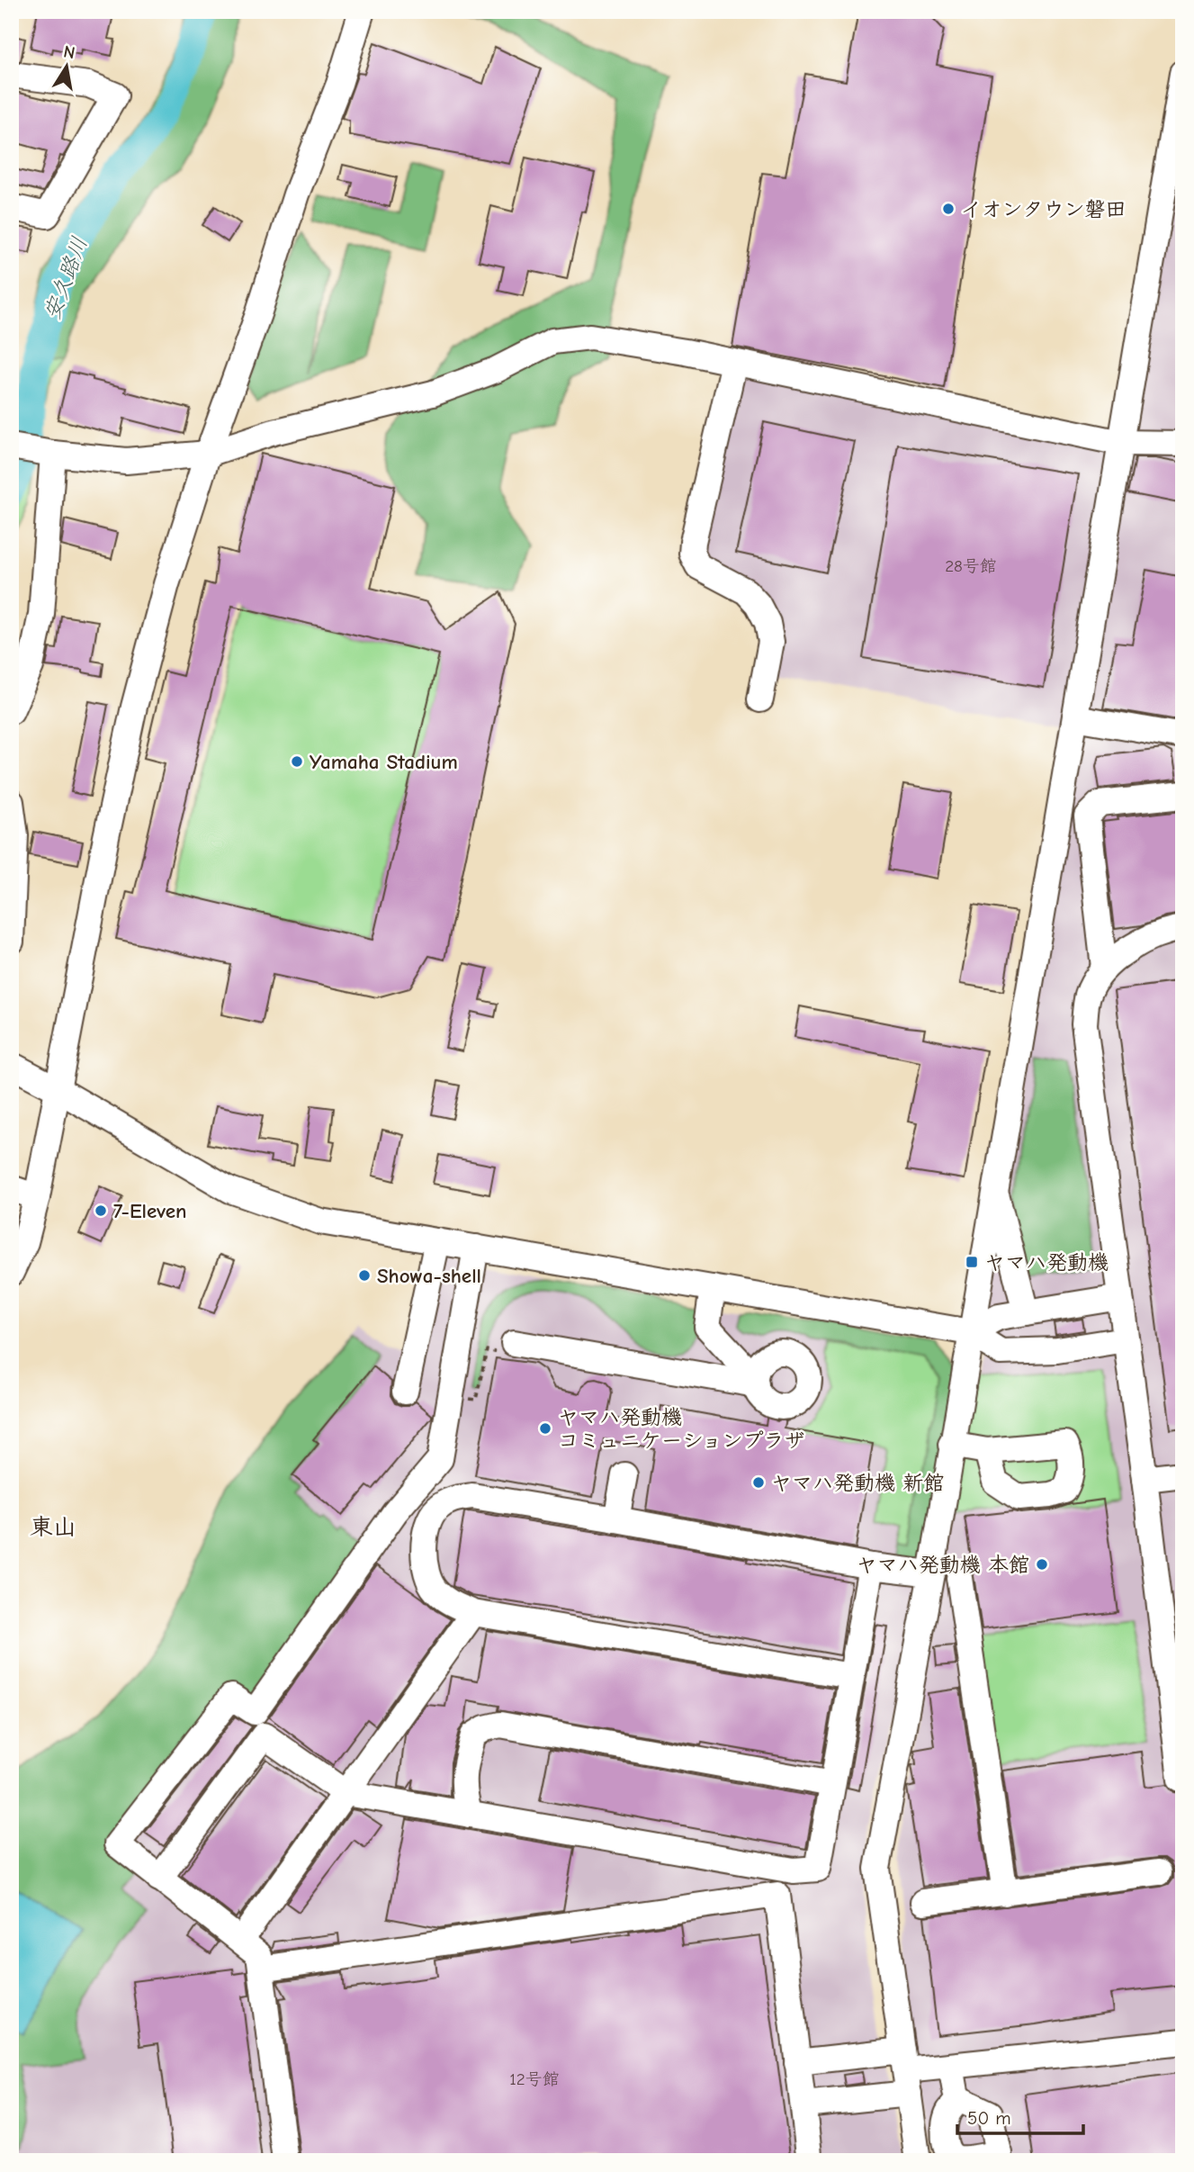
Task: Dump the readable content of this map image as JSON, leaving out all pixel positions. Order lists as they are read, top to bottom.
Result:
{
  "districts": ["東山"],
  "water": ["安久路川"],
  "places": {
    "other": [
      "イオンタウン磐田",
      "Yamaha Stadium",
      "7-Eleven",
      "Showa-shell",
      "ヤマハ発動機 コミュニケーションプラザ",
      "ヤマハ発動機 新館",
      "ヤマハ発動機 本館"
    ],
    "transit": ["ヤマハ発動機"]
  },
  "house_numbers": ["28号館", "12号館"],
  "scale_bar": "50 m",
  "north": "top"
}
